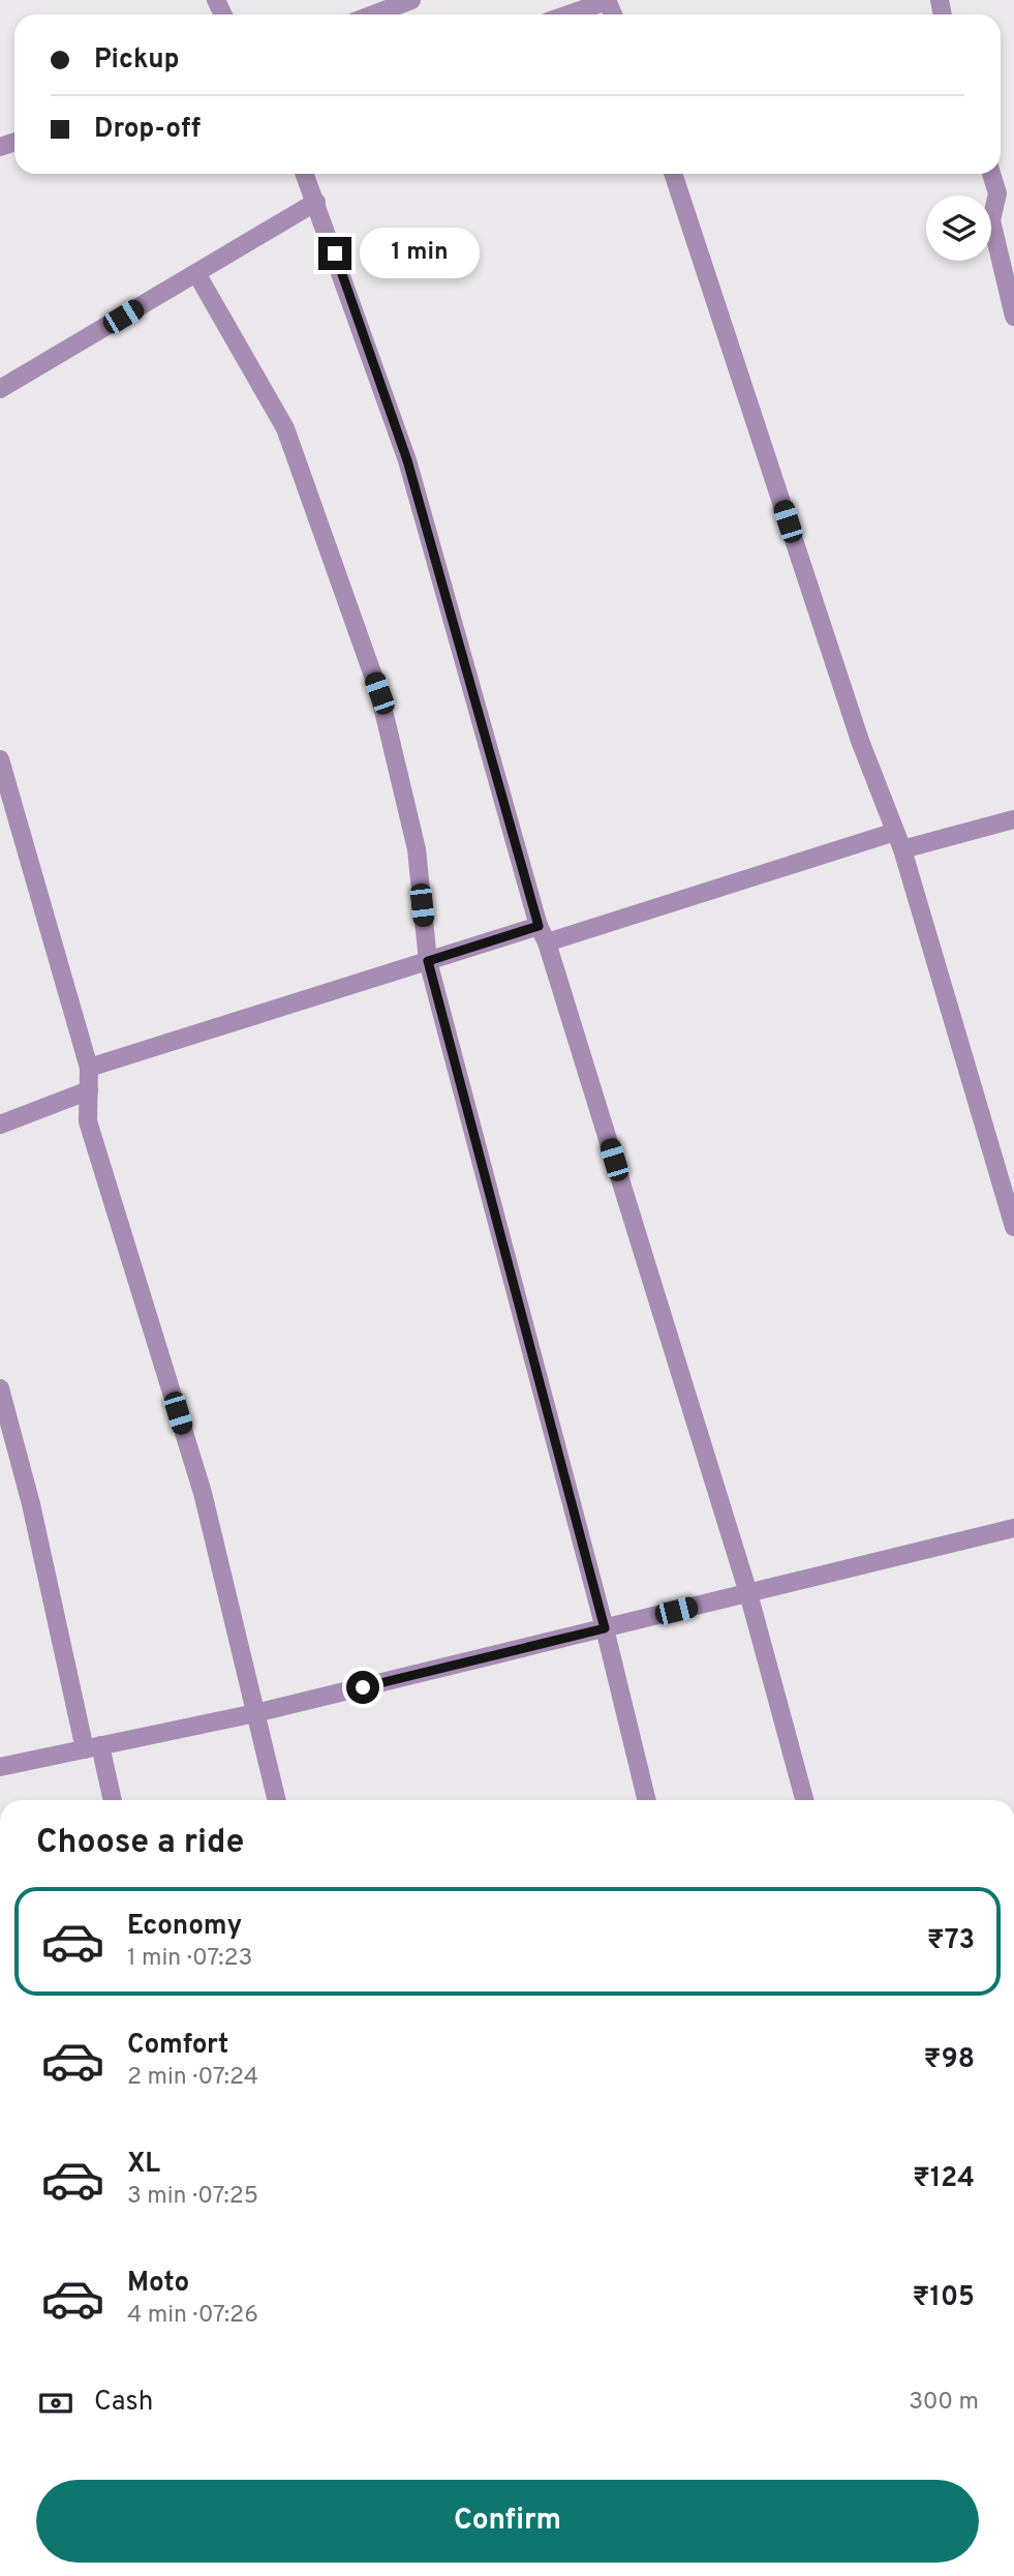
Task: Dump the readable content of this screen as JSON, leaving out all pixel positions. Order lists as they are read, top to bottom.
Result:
{
  "page": {
    "banner": ["Pickup", "Drop-off"],
    "bubble": "1 min",
    "heading": "Choose a ride",
    "list": [
      {
        "name": "Economy",
        "note": "1 min · 07:23",
        "value": "₹73"
      },
      {
        "name": "Comfort",
        "note": "2 min · 07:24",
        "value": "₹98"
      },
      {
        "name": "XL",
        "note": "3 min · 07:25",
        "value": "₹124"
      },
      {
        "name": "Moto",
        "note": "4 min · 07:26",
        "value": "₹105"
      }
    ],
    "pay": ["Cash", "300 m"],
    "buttons": "Confirm"
  }
}
